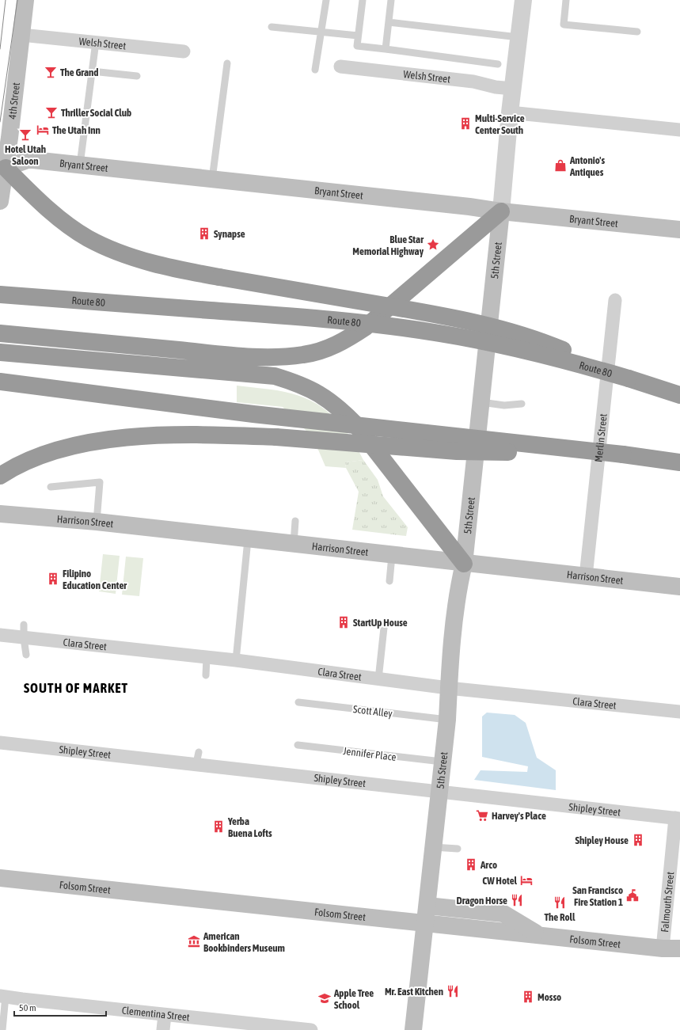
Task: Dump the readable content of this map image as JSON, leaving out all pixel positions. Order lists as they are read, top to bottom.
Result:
{
  "streets": {
    "highway": ["Route 80"],
    "main road": [
      "4th Street",
      "Bryant Street",
      "5th Street",
      "Harrison Street",
      "Folsom Street"
    ],
    "street": [
      "Welsh Street",
      "Merlin Street",
      "Clara Street",
      "Shipley Street",
      "Falmouth Street",
      "Clementina Street"
    ],
    "lane": ["Scott Alley", "Jennifer Place"]
  },
  "crossings": [
    ["Welsh Street", "4th Street"],
    ["Welsh Street", "5th Street"],
    ["4th Street", "Bryant Street"],
    ["Bryant Street", "5th Street"],
    ["5th Street", "Harrison Street"],
    ["5th Street", "Clara Street"],
    ["5th Street", "Scott Alley"],
    ["5th Street", "Shipley Street"],
    ["5th Street", "Jennifer Place"],
    ["5th Street", "Folsom Street"],
    ["Merlin Street", "Harrison Street"],
    ["Shipley Street", "Falmouth Street"],
    ["Folsom Street", "Falmouth Street"]
  ],
  "districts": ["SOUTH OF MARKET"],
  "places": {
    "bar": ["The Grand", "Thriller Social Club", "Hotel Utah Saloon"],
    "building": [
      "Multi-Service Center South",
      "Synapse",
      "Filipino Education Center",
      "StartUp House",
      "Yerba Buena Lofts",
      "Shipley House",
      "Arco",
      "Mosso"
    ],
    "hotel": ["The Utah Inn", "CW Hotel"],
    "shop": ["Antonio's Antiques"],
    "place": ["Blue Star Memorial Highway"],
    "supermarket": ["Harvey's Place"],
    "public building": ["San Francisco Fire Station 1"],
    "restaurant": ["Dragon Horse", "The Roll", "Mr. East Kitchen"],
    "museum": ["American Bookbinders Museum"],
    "school or university": ["Apple Tree School"]
  },
  "scale_bar": "50 m"
}
